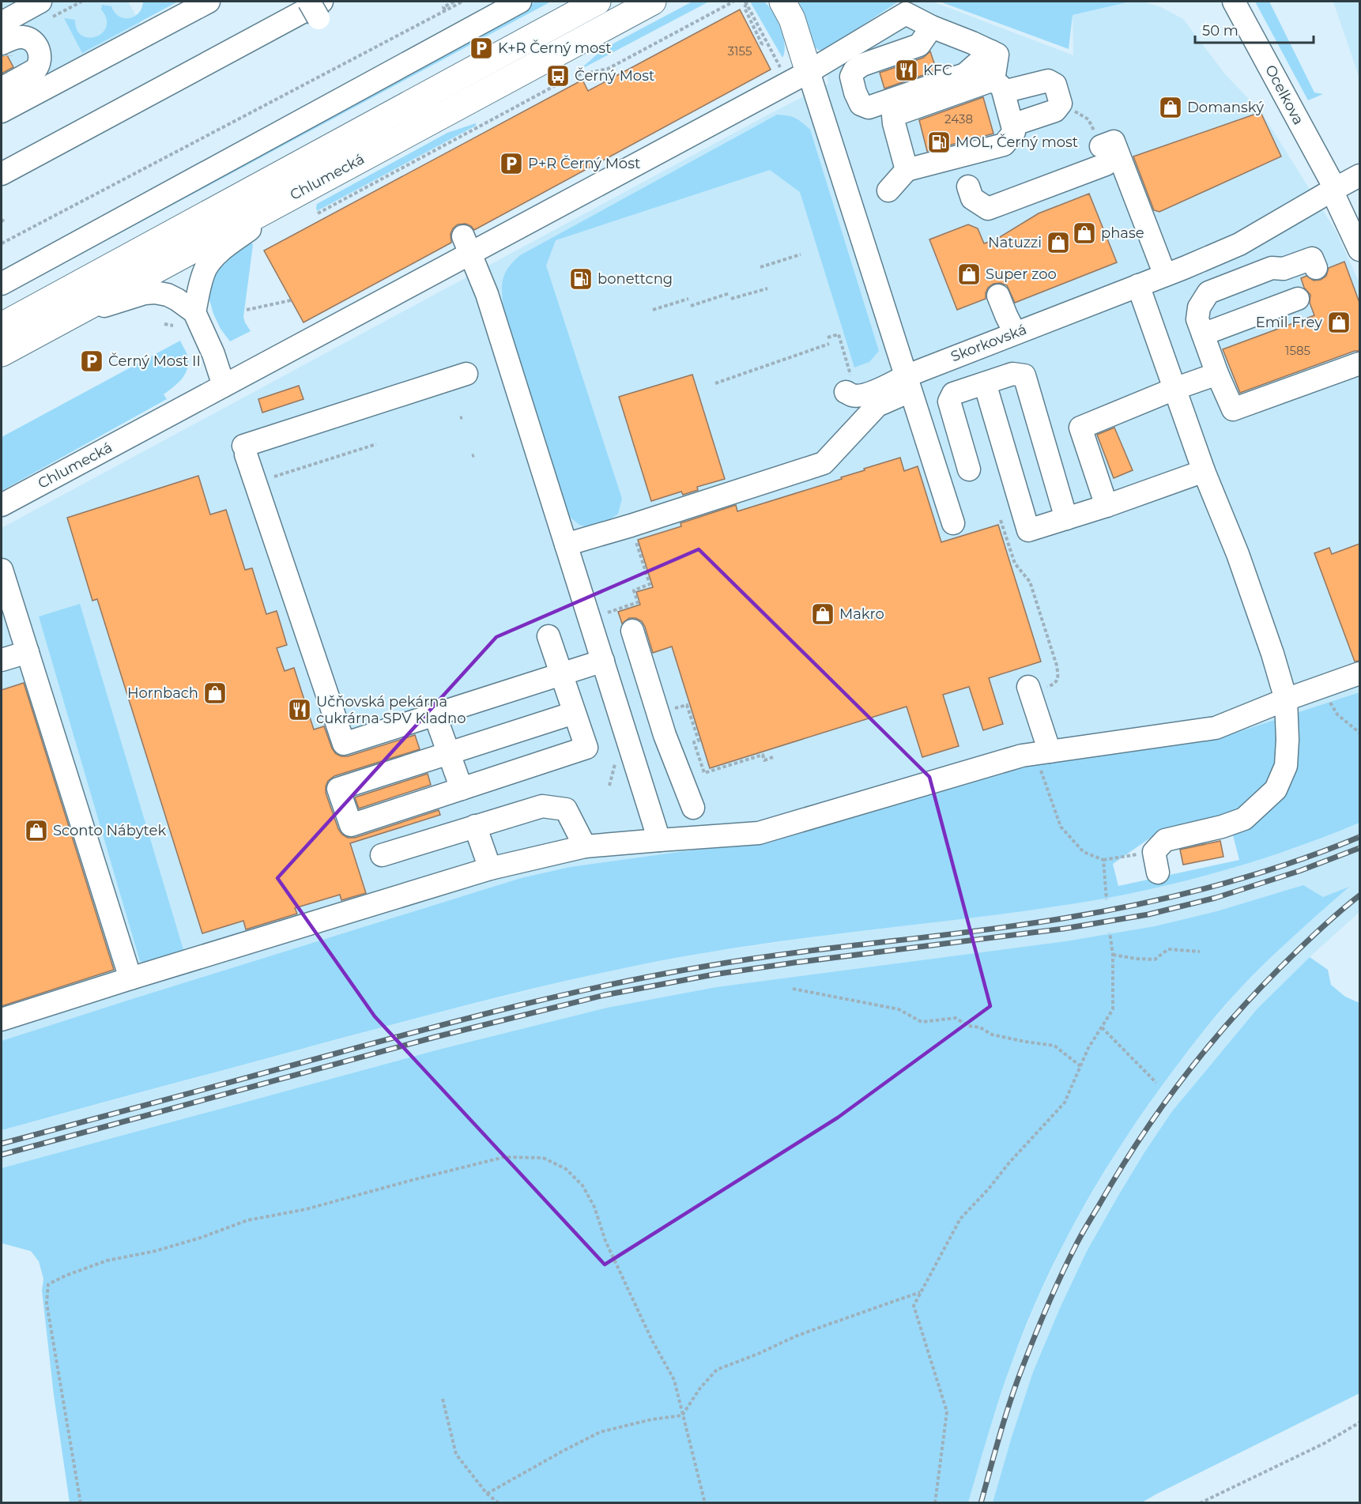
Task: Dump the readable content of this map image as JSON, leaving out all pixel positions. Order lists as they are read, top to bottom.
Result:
{
  "streets": {
    "main road": ["Chlumecká"],
    "street": ["Ocelkova", "Skorkovská"]
  },
  "crossings": [
    ["Ocelkova", "Skorkovská"]
  ],
  "places": {
    "parking": ["K+R Černý most", "P+R Černý Most", "Černý Most II"],
    "restaurant": ["KFC", "Učňovská pekárna cukrárna SPV Kladno"],
    "bus stop": ["Černý Most"],
    "shop": [
      "Domanský",
      "phase",
      "Natuzzi",
      "Super zoo",
      "Emil Frey",
      "Makro",
      "Hornbach",
      "Sconto Nábytek"
    ],
    "fuel station": ["MOL, Černý most", "bonettcng"]
  },
  "house_numbers": ["3155", "2438", "1585"],
  "scale_bar": "50 m"
}
